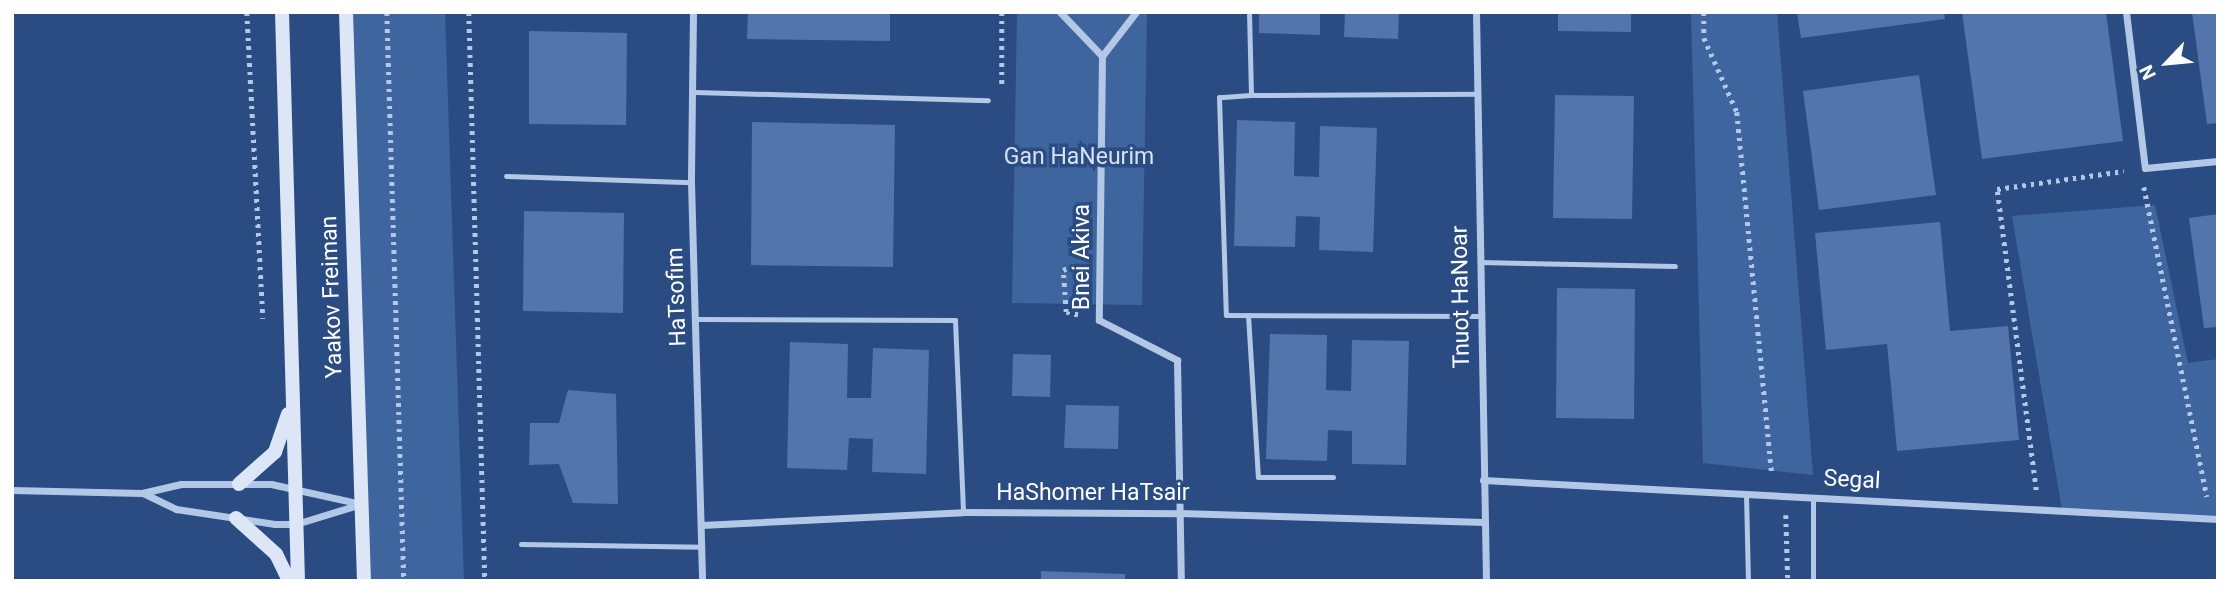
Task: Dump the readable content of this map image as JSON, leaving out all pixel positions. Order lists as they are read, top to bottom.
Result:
{
  "streets": {
    "main road": ["Yaakov Freiman"],
    "street": [
      "Bnei Akiva",
      "HaTsofim",
      "Tnuot HaNoar",
      "Segal",
      "HaShomer HaTsair"
    ]
  },
  "crossings": [
    ["Bnei Akiva", "HaShomer HaTsair"],
    ["HaTsofim", "HaShomer HaTsair"],
    ["Tnuot HaNoar", "Segal"],
    ["Tnuot HaNoar", "HaShomer HaTsair"]
  ],
  "parks": ["Gan HaNeurim"],
  "north": "bottom left"
}
